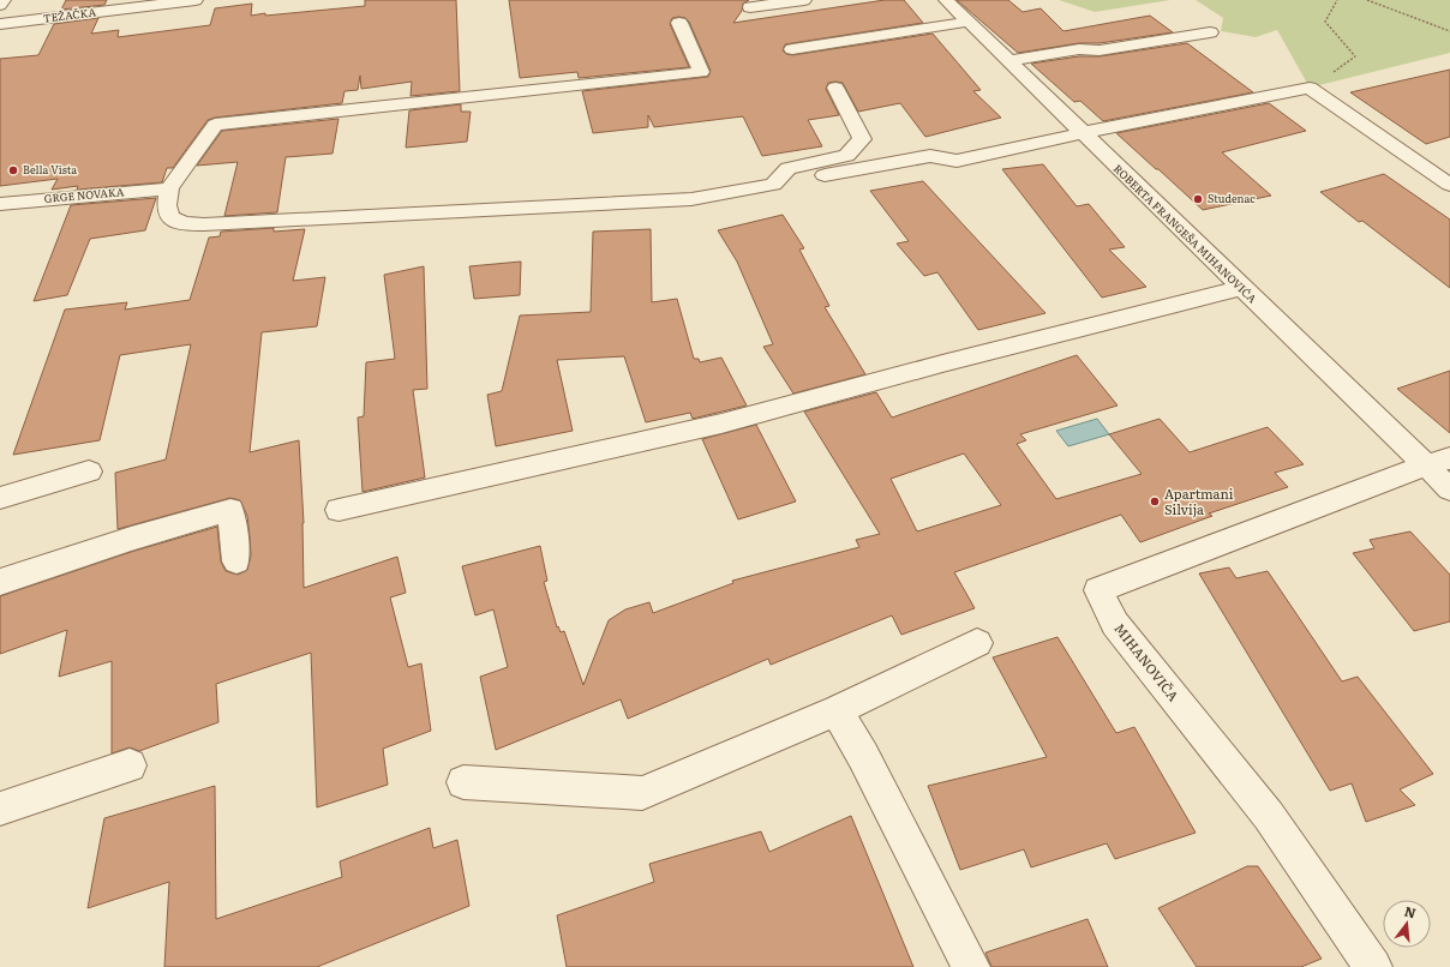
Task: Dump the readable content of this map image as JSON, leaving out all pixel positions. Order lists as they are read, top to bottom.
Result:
{
  "streets": {
    "street": [
      "TEŽAČKA",
      "GRGE NOVAKA",
      "ROBERTA FRANGEŠA MIHANOVIĆA",
      "MIHANOVIČA"
    ]
  },
  "crossings": [
    ["ROBERTA FRANGEŠA MIHANOVIĆA", "MIHANOVIČA"]
  ],
  "places": ["Bella Vista", "Studenac", "Apartmani Silvija"],
  "north": "top"
}
